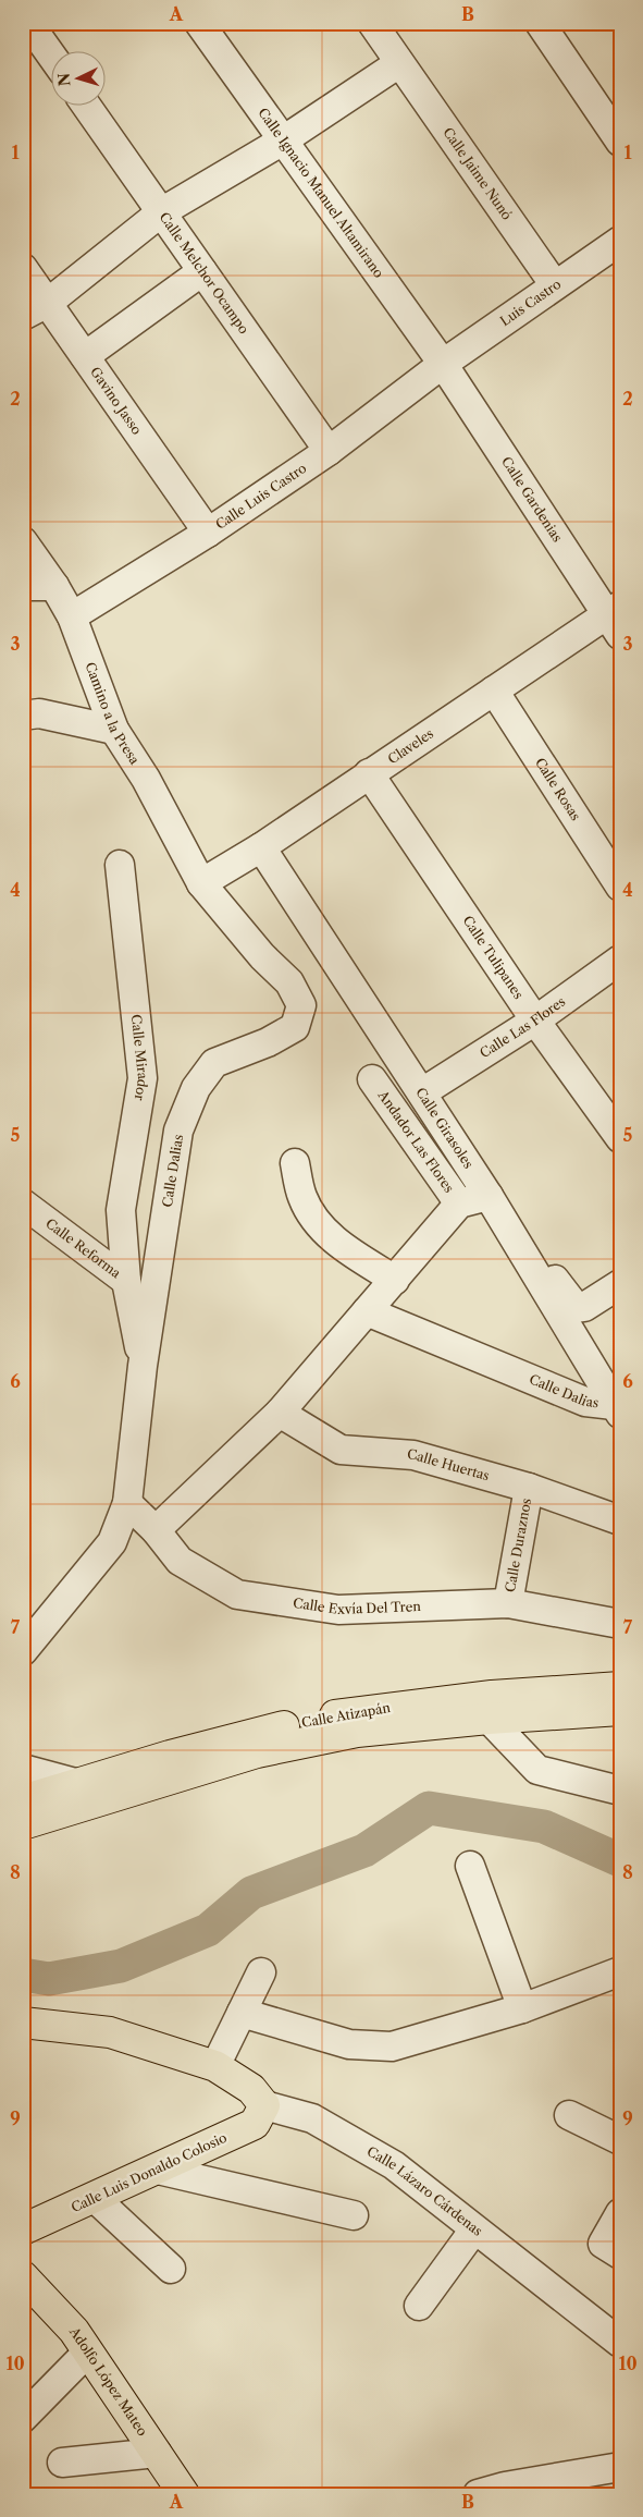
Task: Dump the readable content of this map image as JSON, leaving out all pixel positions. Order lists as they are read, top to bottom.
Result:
{
  "streets": {
    "main road": [
      "Calle Atizapán",
      "Calle Luis Donaldo Colosio",
      "Calle Lázaro Cárdenas",
      "Adolfo López Mateo"
    ],
    "street": [
      "Calle Jaime Nunó",
      "Calle Ignacio Manuel Altamirano",
      "Calle Melchor Ocampo",
      "Luis Castro",
      "Gavino Jasso",
      "Calle Luis Castro",
      "Calle Gardenias",
      "Camino a la Presa",
      "Claveles",
      "Calle Rosas",
      "Calle Tulipanes",
      "Calle Las Flores",
      "Calle Mirador",
      "Calle Girasoles",
      "Andador Las Flores",
      "Calle Dalias",
      "Calle Reforma",
      "Calle Huertas",
      "Calle Duraznos",
      "Calle Exvía Del Tren"
    ]
  },
  "crossings": [
    ["Calle Jaime Nunó", "Luis Castro"],
    ["Calle Ignacio Manuel Altamirano", "Luis Castro"],
    ["Calle Ignacio Manuel Altamirano", "Calle Luis Castro"],
    ["Calle Ignacio Manuel Altamirano", "Calle Gardenias"],
    ["Calle Melchor Ocampo", "Calle Luis Castro"],
    ["Luis Castro", "Calle Luis Castro"],
    ["Luis Castro", "Calle Gardenias"],
    ["Gavino Jasso", "Calle Luis Castro"],
    ["Calle Luis Castro", "Calle Gardenias"],
    ["Calle Luis Castro", "Camino a la Presa"],
    ["Calle Gardenias", "Claveles"],
    ["Camino a la Presa", "Claveles"],
    ["Camino a la Presa", "Calle Dalias"],
    ["Claveles", "Calle Rosas"],
    ["Claveles", "Calle Tulipanes"],
    ["Claveles", "Calle Girasoles"],
    ["Claveles", "Calle Dalias"],
    ["Calle Tulipanes", "Calle Las Flores"],
    ["Calle Las Flores", "Calle Girasoles"],
    ["Calle Mirador", "Calle Reforma"],
    ["Calle Girasoles", "Calle Dalias"],
    ["Calle Dalias", "Calle Reforma"],
    ["Calle Huertas", "Calle Duraznos"],
    ["Calle Duraznos", "Calle Exvía Del Tren"],
    ["Calle Luis Donaldo Colosio", "Calle Lázaro Cárdenas"]
  ],
  "north": "left",
  "grid": {
    "columns": ["A", "B"],
    "rows": [
      "1",
      "2",
      "3",
      "4",
      "5",
      "6",
      "7",
      "8",
      "9",
      "10"
    ]
  }
}
